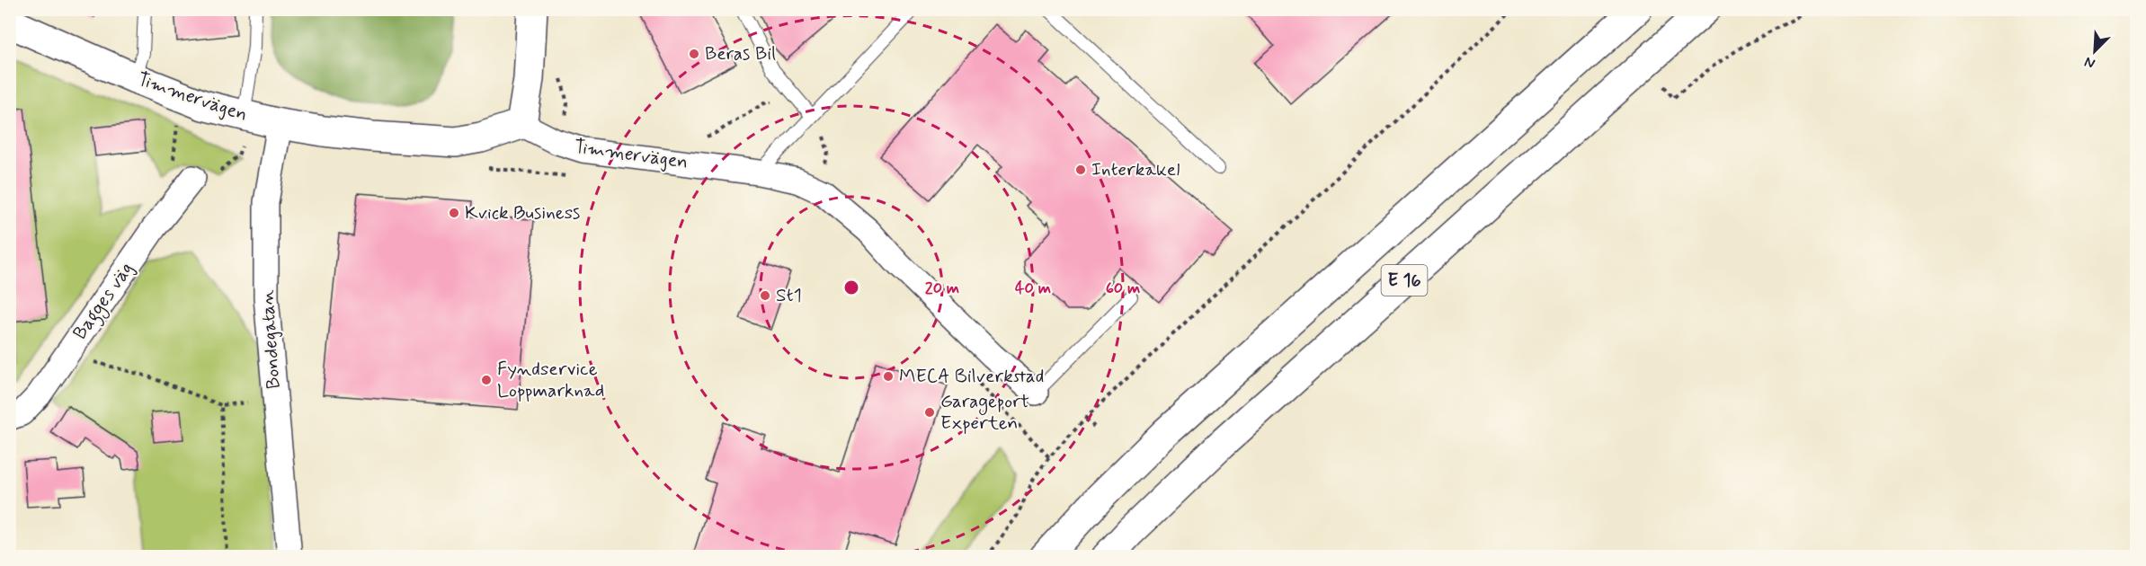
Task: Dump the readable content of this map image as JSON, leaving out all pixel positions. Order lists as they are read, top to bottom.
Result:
{
  "streets": {
    "main road": ["Timmervägen", "E 16"],
    "street": ["Bagges väg", "Bondegatan"]
  },
  "crossings": [
    ["Timmervägen", "Bondegatan"]
  ],
  "places": [
    "Beras Bil",
    "Interkakel",
    "Kvick Business",
    "St1",
    "MECA Bilverkstad",
    "Fyndservice Loppmarknad",
    "Garageport Experten"
  ],
  "north": "bottom left",
  "rings": ["20 m", "40 m", "60 m"]
}
